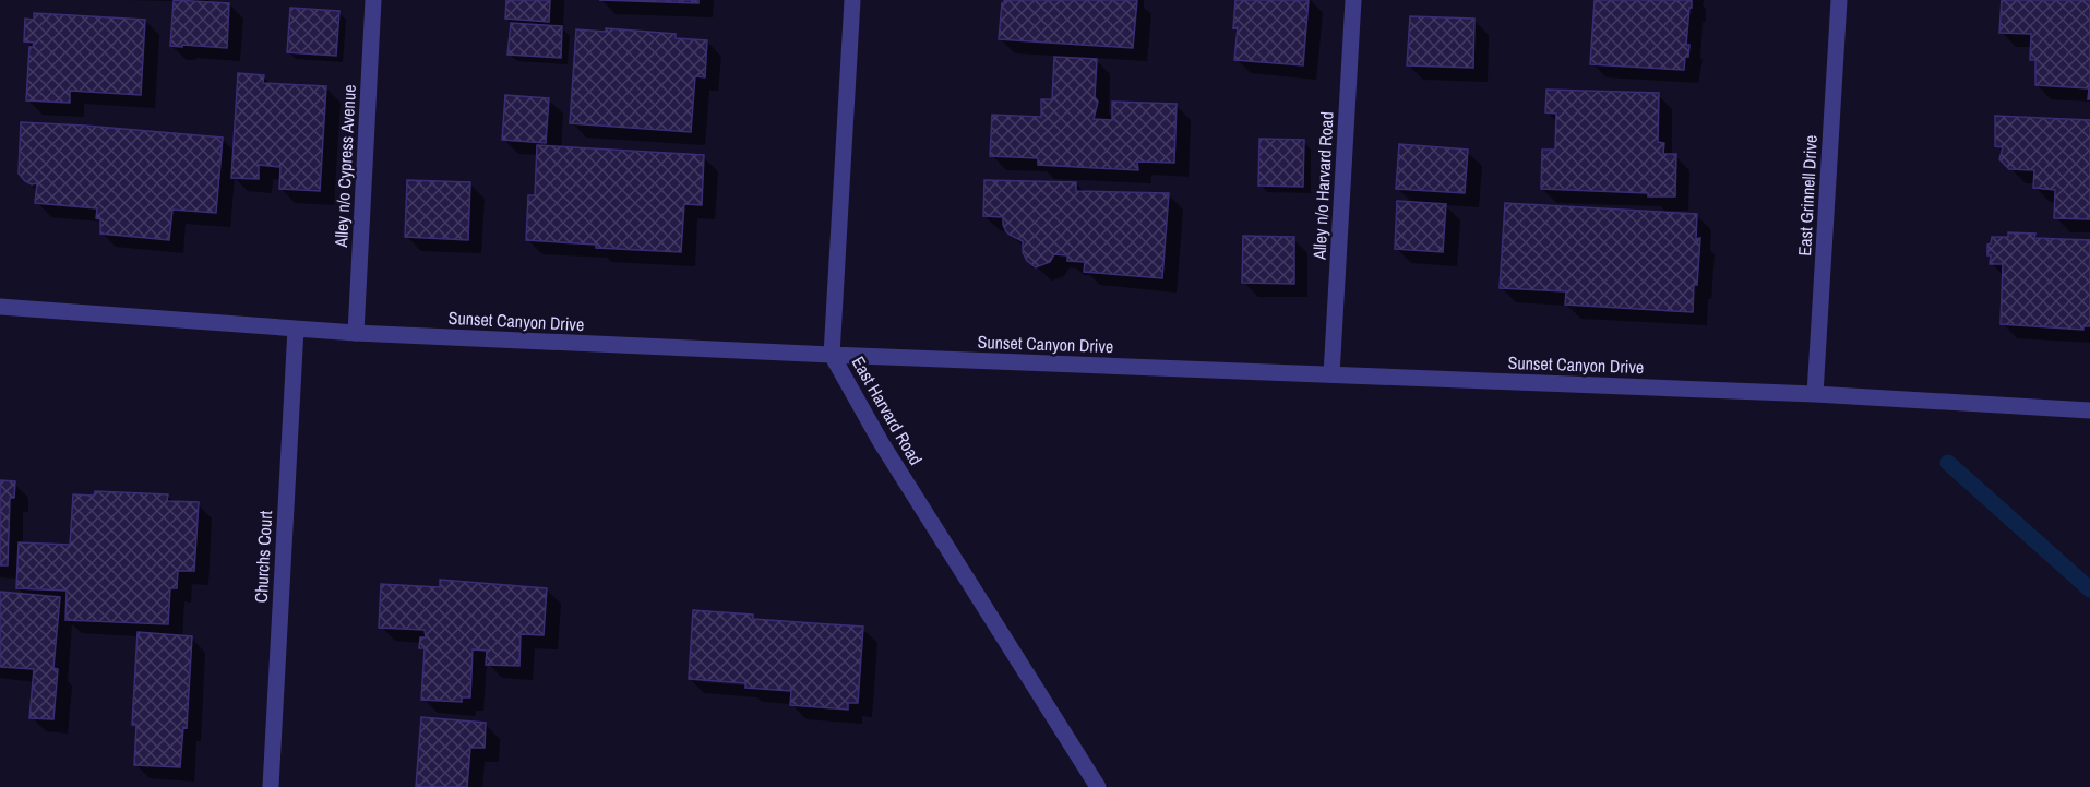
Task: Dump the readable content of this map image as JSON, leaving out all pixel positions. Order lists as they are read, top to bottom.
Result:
{
  "streets": {
    "street": [
      "Alley n/o Cypress Avenue",
      "Alley n/o Harvard Road",
      "East Grinnell Drive",
      "Sunset Canyon Drive",
      "East Harvard Road",
      "Churchs Court"
    ]
  },
  "crossings": [
    ["Alley n/o Cypress Avenue", "Sunset Canyon Drive"],
    ["Alley n/o Harvard Road", "Sunset Canyon Drive"],
    ["East Grinnell Drive", "Sunset Canyon Drive"],
    ["Sunset Canyon Drive", "East Harvard Road"],
    ["Sunset Canyon Drive", "Churchs Court"]
  ]
}
